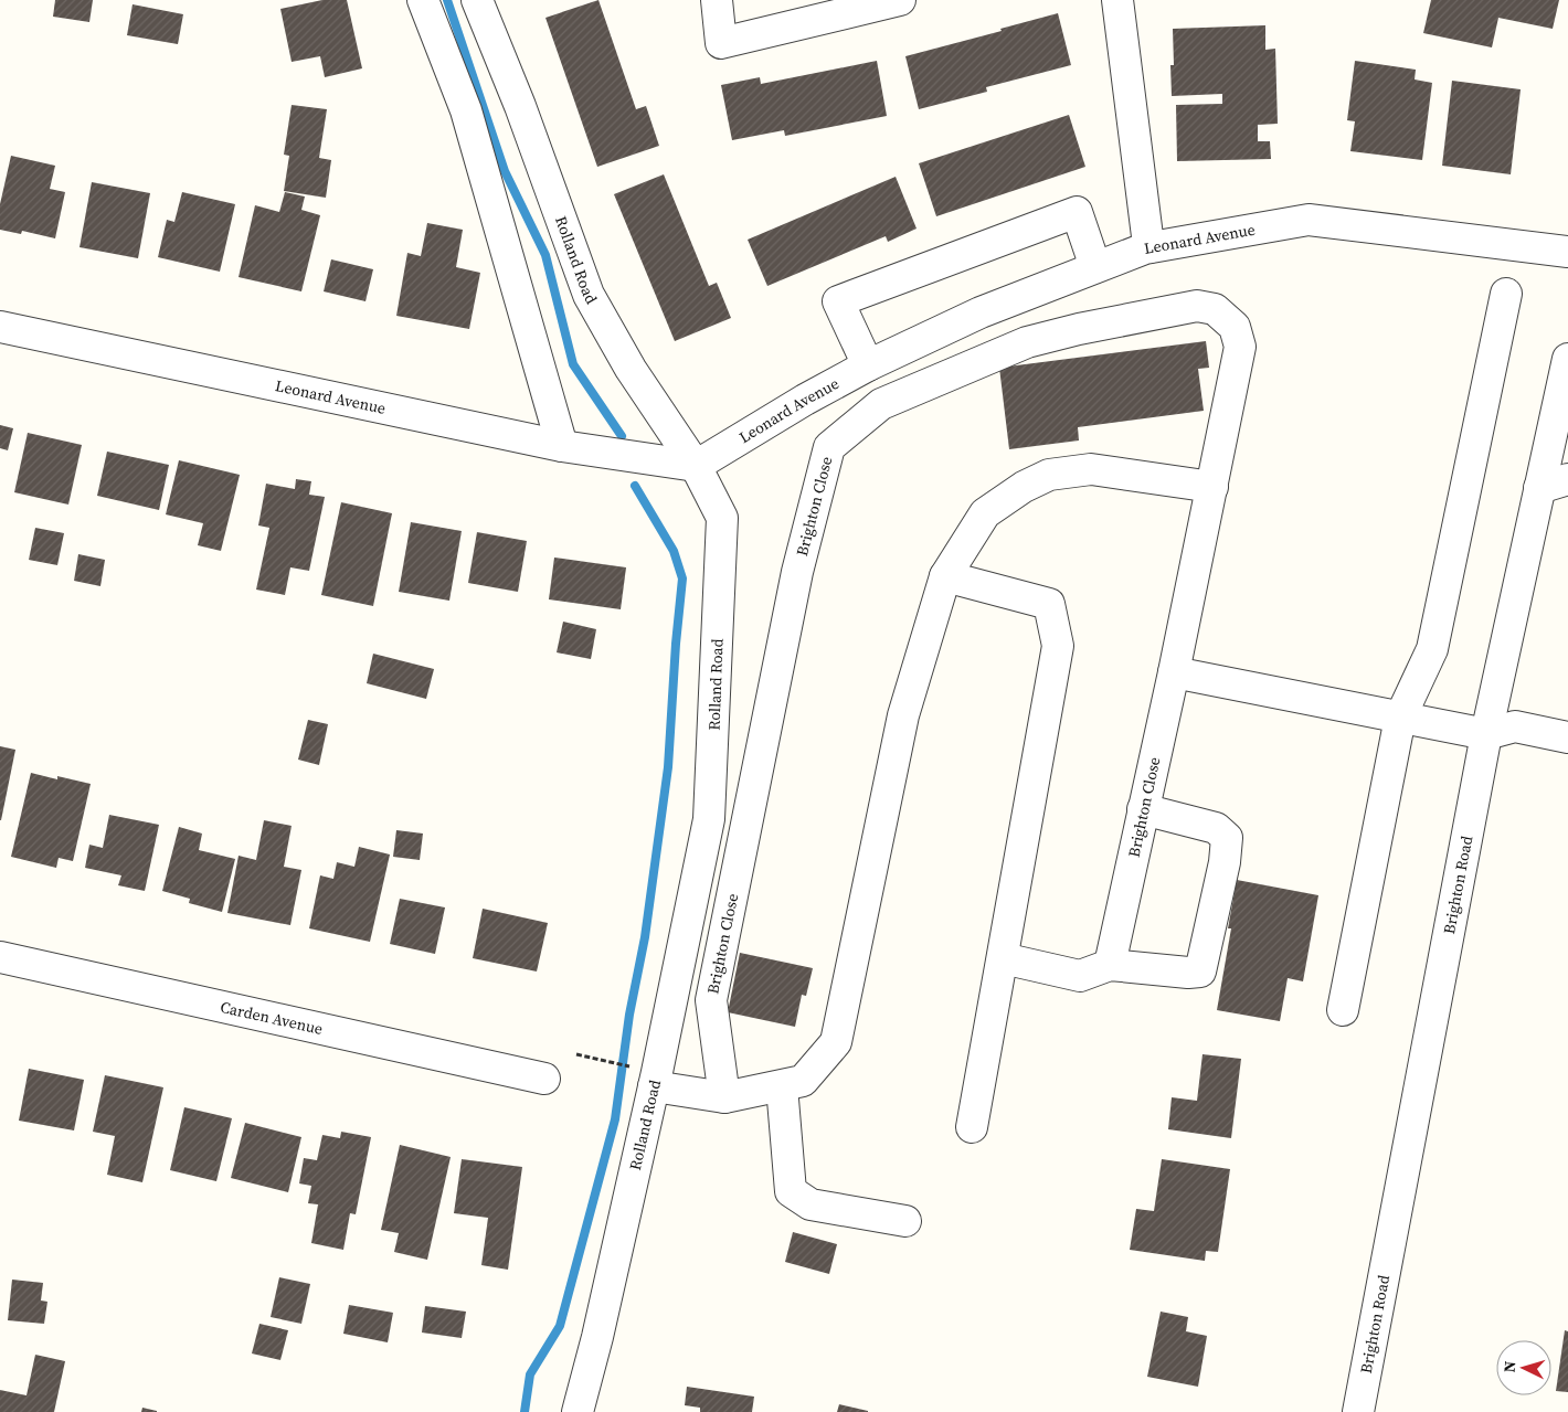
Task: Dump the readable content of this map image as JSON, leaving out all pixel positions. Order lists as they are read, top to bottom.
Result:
{
  "streets": {
    "street": [
      "Leonard Avenue",
      "Rolland Road",
      "Brighton Close",
      "Brighton Road",
      "Carden Avenue"
    ]
  },
  "crossings": [
    ["Leonard Avenue", "Rolland Road"]
  ],
  "north": "left"
}
